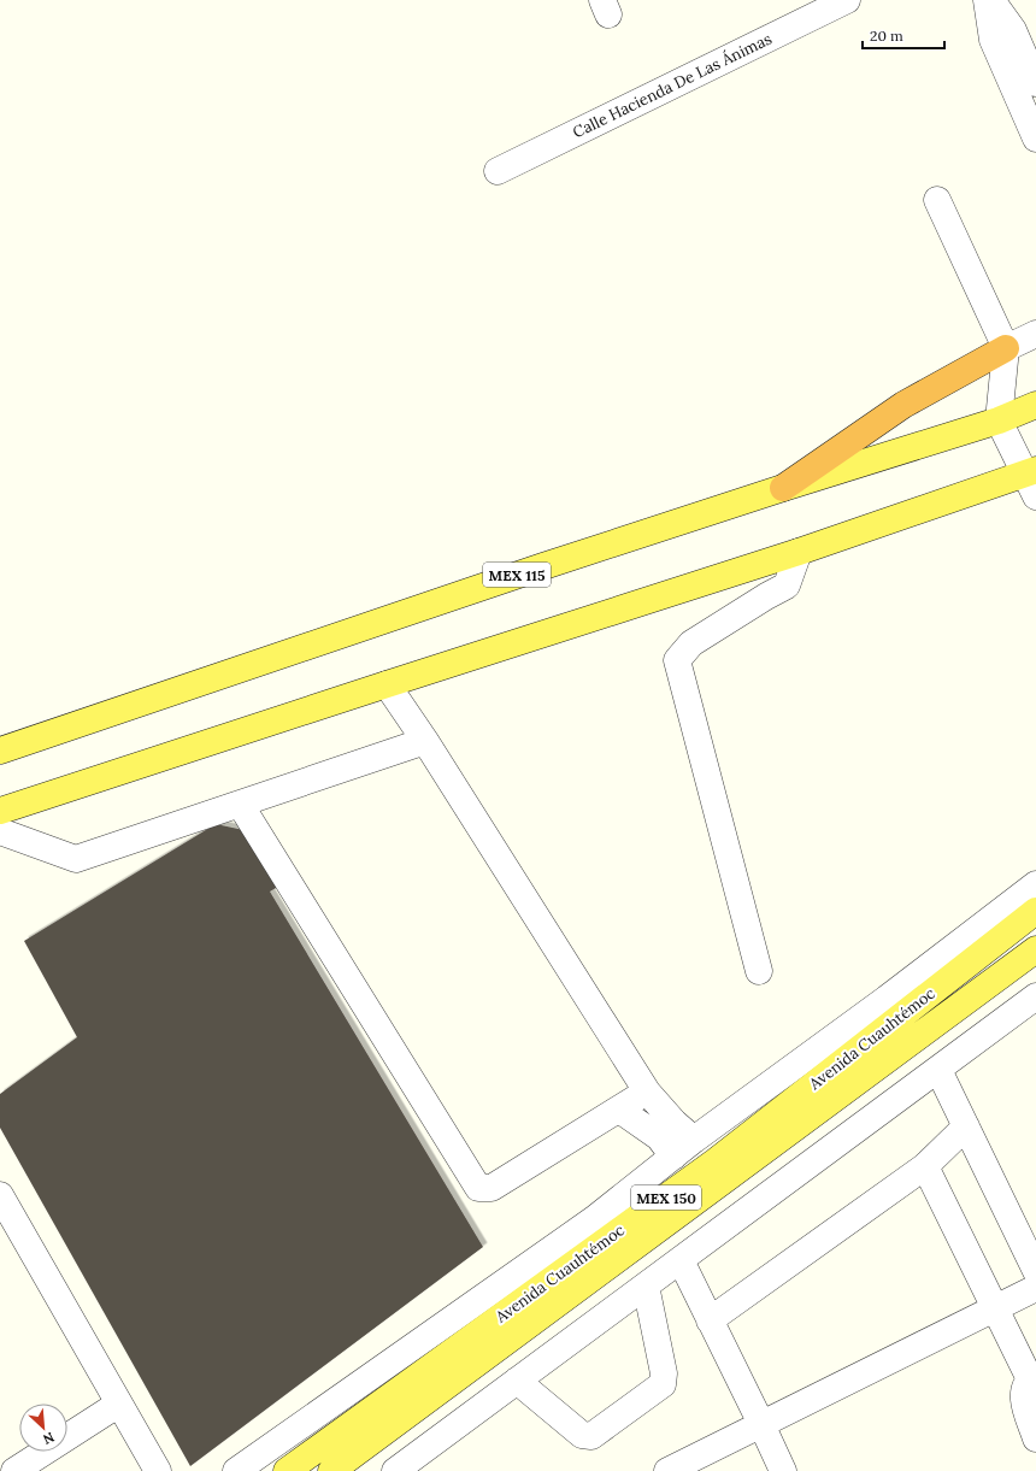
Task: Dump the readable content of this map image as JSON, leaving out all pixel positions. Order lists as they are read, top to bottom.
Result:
{
  "streets": {
    "main road": ["MEX 115", "Avenida Cuauhtémoc", "MEX 150"],
    "street": ["Calle Hacienda De Las Ánimas"]
  },
  "scale_bar": "20 m",
  "north": "bottom right"
}
